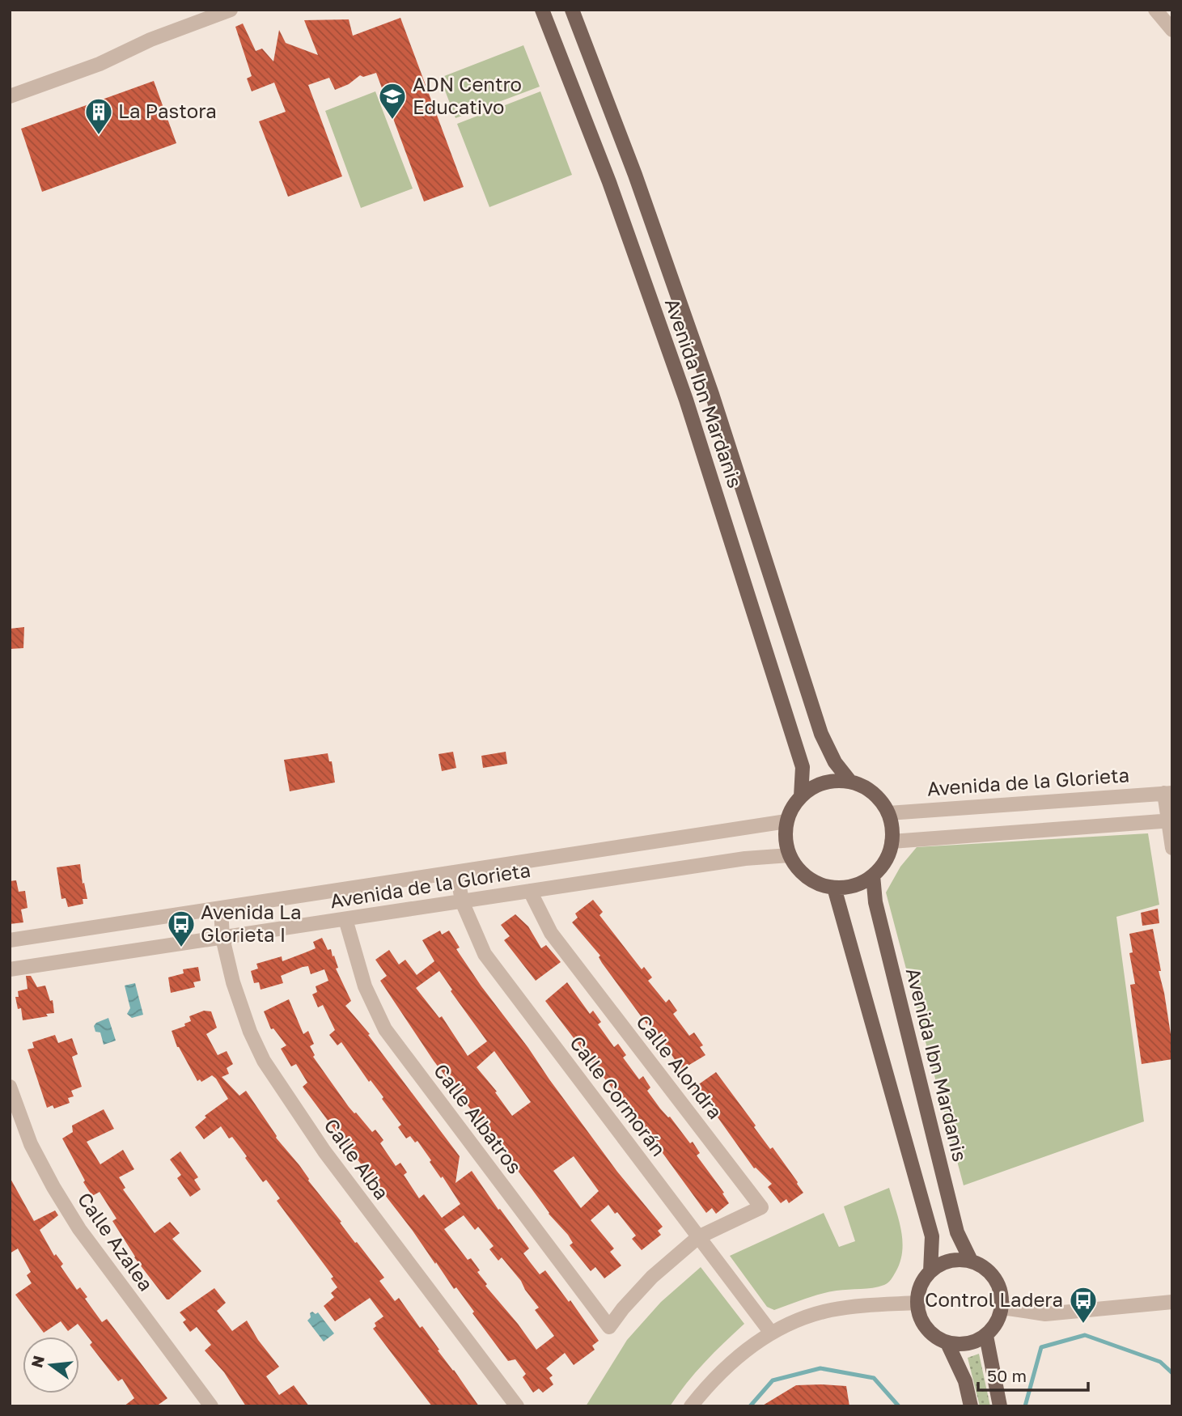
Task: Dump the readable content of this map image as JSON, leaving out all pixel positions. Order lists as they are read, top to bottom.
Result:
{
  "streets": {
    "main road": ["Avenida Ibn Mardanis"],
    "street": [
      "Avenida de la Glorieta",
      "Calle Alondra",
      "Calle Cormorán",
      "Calle Albatros",
      "Calle Alba",
      "Calle Azalea"
    ]
  },
  "crossings": [
    ["Avenida Ibn Mardanis", "Avenida de la Glorieta"],
    ["Avenida de la Glorieta", "Calle Alondra"],
    ["Avenida de la Glorieta", "Calle Cormorán"],
    ["Avenida de la Glorieta", "Calle Albatros"],
    ["Avenida de la Glorieta", "Calle Alba"],
    ["Calle Alondra", "Calle Cormorán"],
    ["Calle Alondra", "Calle Albatros"],
    ["Calle Cormorán", "Calle Albatros"]
  ],
  "places": {
    "school or university": ["ADN Centro Educativo"],
    "building": ["La Pastora"],
    "bus stop": ["Avenida La Glorieta I", "Control Ladera"]
  },
  "scale_bar": "50 m",
  "north": "left"
}
